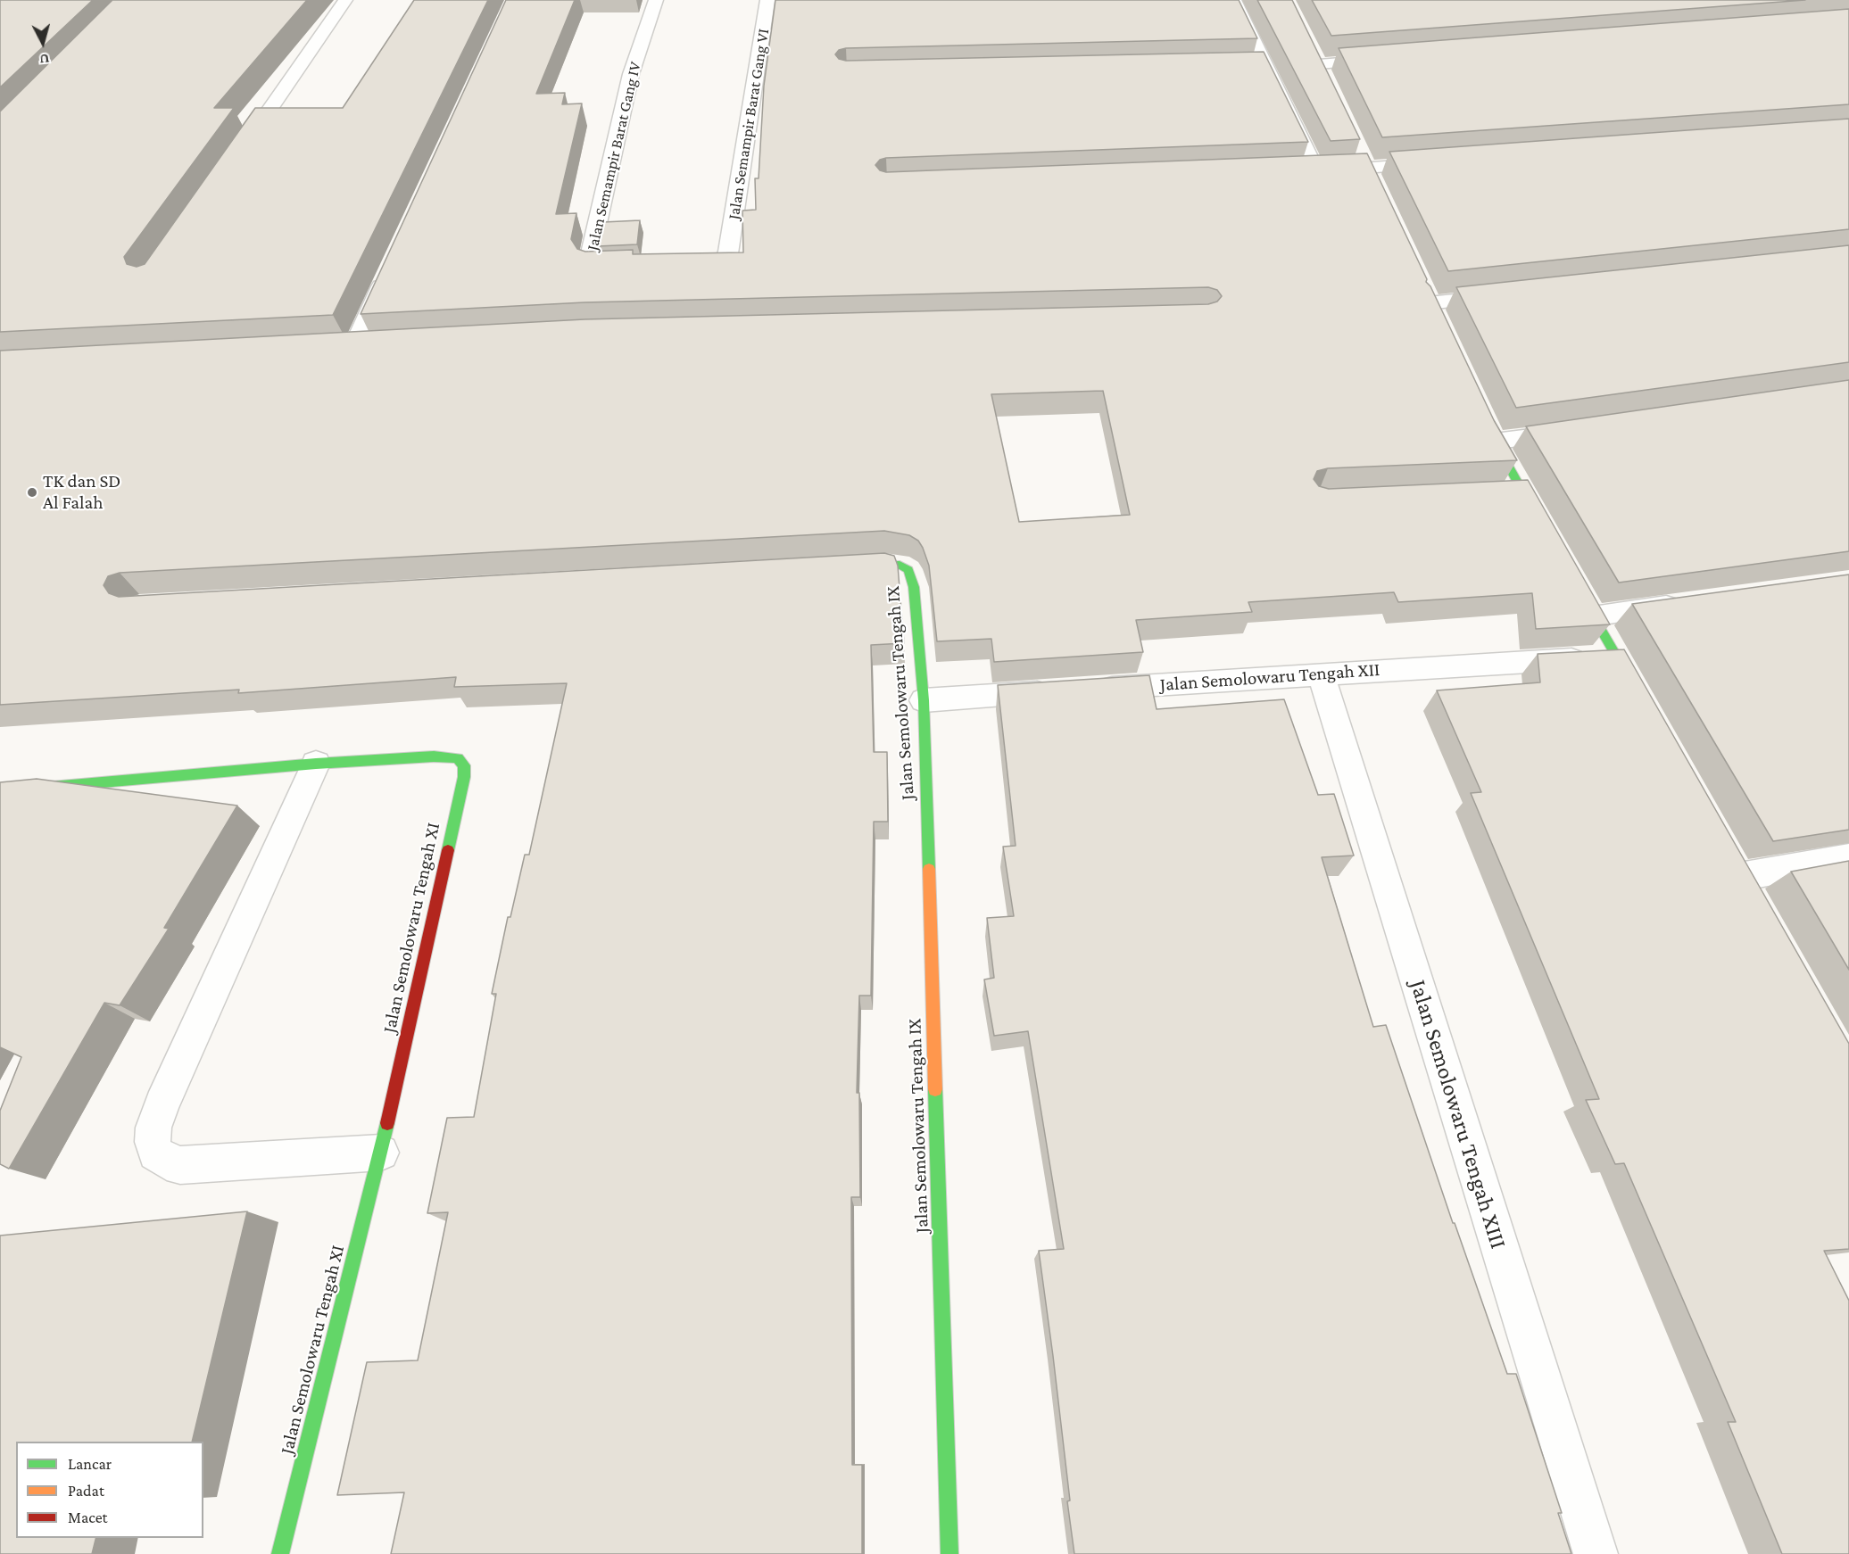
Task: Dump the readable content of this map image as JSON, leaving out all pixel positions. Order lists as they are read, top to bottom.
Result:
{
  "streets": {
    "street": [
      "Jalan Semampir Barat Gang VI",
      "Jalan Semampir Barat Gang IV",
      "Jalan Semolowaru Tengah XII",
      "Jalan Semolowaru Tengah IX",
      "Jalan Semolowaru Tengah XI",
      "Jalan Semolowaru Tengah XIII"
    ]
  },
  "crossings": [
    ["Jalan Semolowaru Tengah XII", "Jalan Semolowaru Tengah XIII"]
  ],
  "places": ["TK dan SD Al Falah"],
  "legend": ["Lancar", "Padat", "Macet"],
  "north": "bottom"
}
